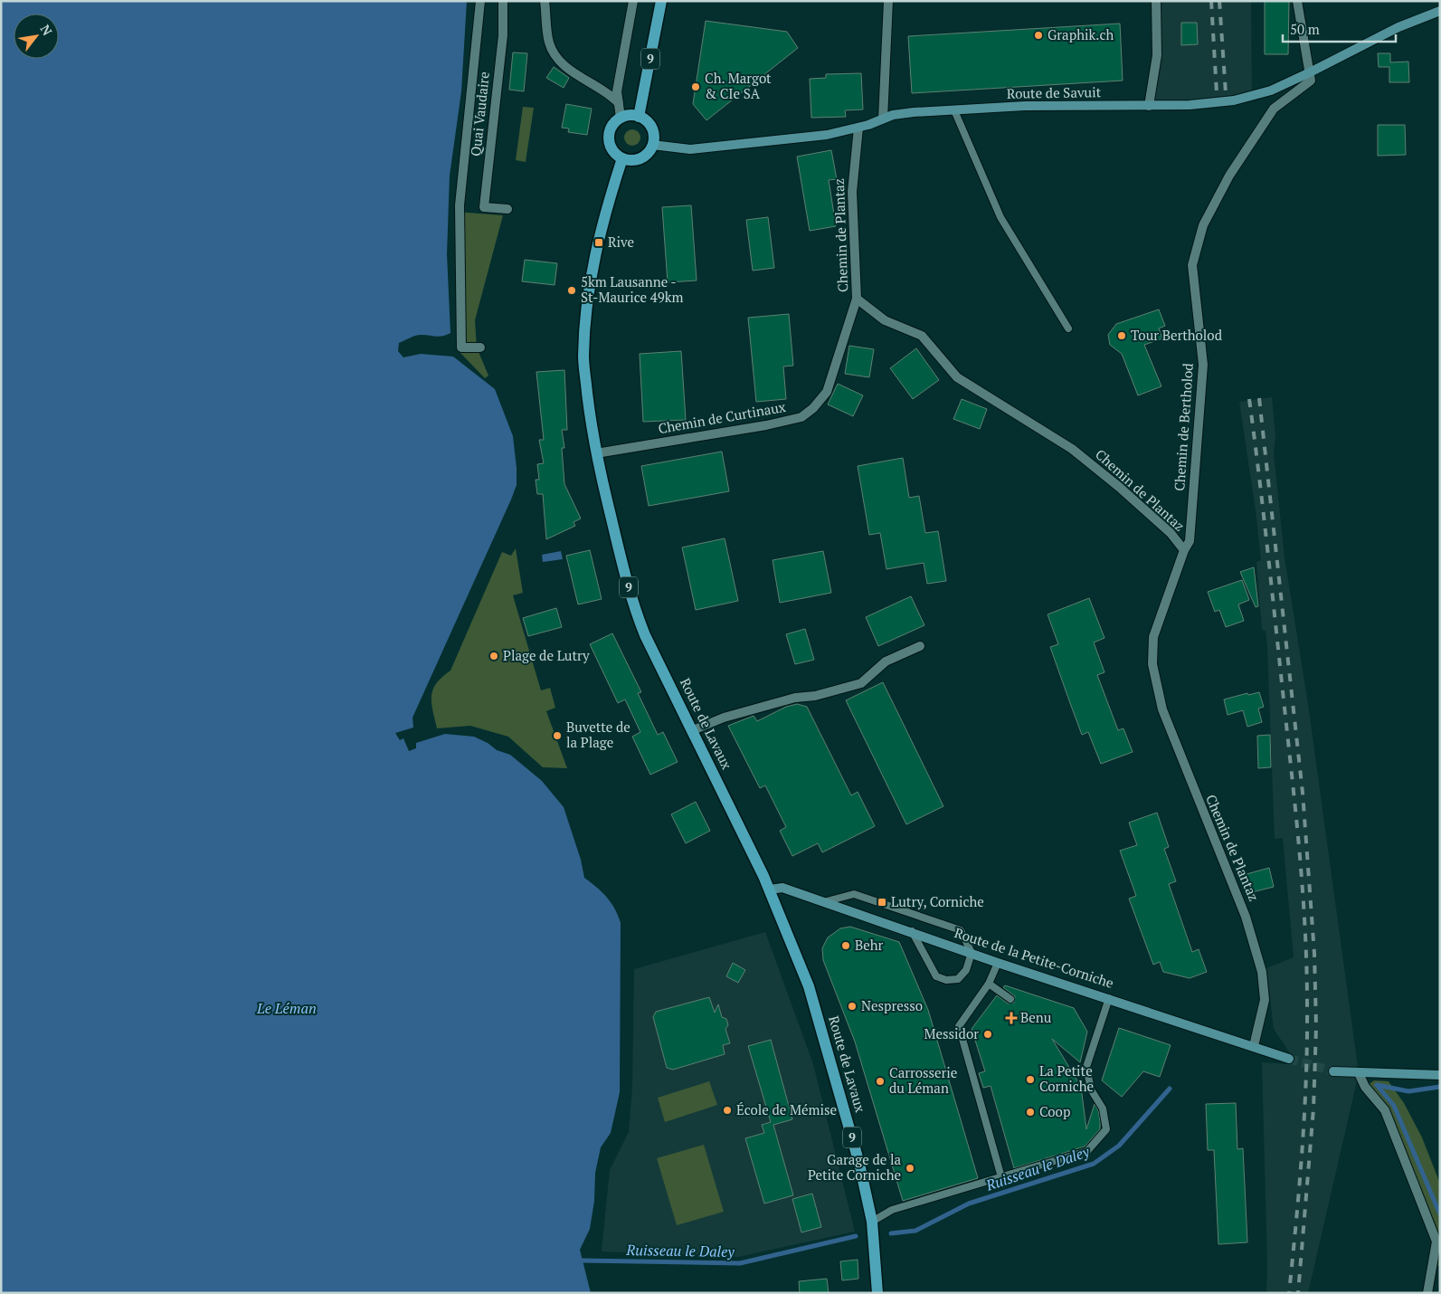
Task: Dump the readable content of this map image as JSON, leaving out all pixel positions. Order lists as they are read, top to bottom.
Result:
{
  "streets": {
    "main road": ["9", "Route de Lavaux"],
    "street": [
      "Route de Savuit",
      "Quai Vaudaire",
      "Chemin de Plantaz",
      "Chemin de Curtinaux",
      "Chemin de Bertholod",
      "Route de la Petite-Corniche"
    ]
  },
  "crossings": [
    ["9", "Route de Savuit"],
    ["9", "Route de Lavaux"],
    ["Route de Savuit", "Chemin de Plantaz"],
    ["Route de Savuit", "Chemin de Bertholod"],
    ["Route de Savuit", "Route de Lavaux"],
    ["Chemin de Plantaz", "Chemin de Curtinaux"],
    ["Chemin de Plantaz", "Chemin de Bertholod"],
    ["Chemin de Plantaz", "Route de la Petite-Corniche"],
    ["Chemin de Curtinaux", "Route de Lavaux"],
    ["Route de Lavaux", "Route de la Petite-Corniche"]
  ],
  "water": ["Le Léman", "Ruisseau le Daley"],
  "places": {
    "other": [
      "Graphik.ch",
      "Ch. Margot & CIe SA",
      "5km Lausanne - St-Maurice 49km",
      "Tour Bertholod",
      "Plage de Lutry",
      "Buvette de la Plage",
      "Behr",
      "Nespresso",
      "Messidor",
      "La Petite Corniche",
      "Carrosserie du Léman",
      "École de Mémise",
      "Coop",
      "Garage de la Petite Corniche"
    ],
    "transit": ["Rive", "Lutry, Corniche"],
    "health": ["Benu"]
  },
  "scale_bar": "50 m",
  "north": "top right"
}
